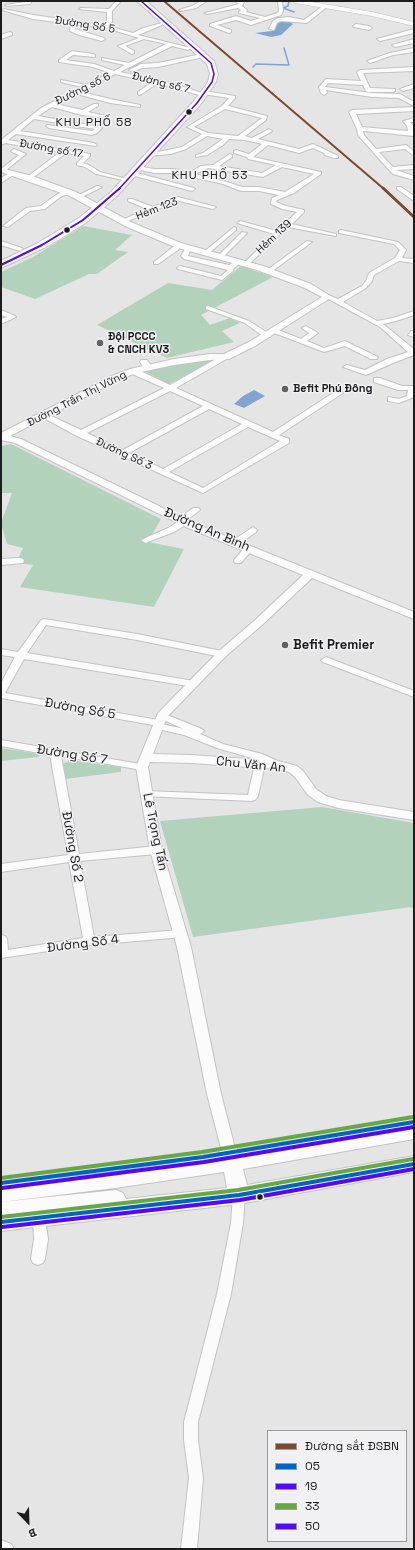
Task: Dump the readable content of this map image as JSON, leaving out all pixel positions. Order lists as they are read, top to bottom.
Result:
{
  "streets": {
    "street": [
      "Đường Số 5",
      "Đường số 7",
      "Đường số 6",
      "Đường số 17",
      "Hẻm 123",
      "Hẻm 139",
      "Đường Trần Thị Vững",
      "Đường Số 3",
      "Đường An Bình",
      "Đường Số 7",
      "Chu Văn An",
      "Lê Trọng Tấn",
      "Đường Số 2",
      "Đường Số 4"
    ]
  },
  "crossings": [
    ["Đường Số 5", "Đường số 6"],
    ["Đường Số 5", "Lê Trọng Tấn"],
    ["Đường số 7", "Đường số 6"],
    ["Đường số 6", "Đường số 17"],
    ["Đường Trần Thị Vững", "Đường Số 3"],
    ["Đường Trần Thị Vững", "Đường An Bình"],
    ["Đường An Bình", "Lê Trọng Tấn"],
    ["Đường Số 7", "Chu Văn An"],
    ["Đường Số 7", "Lê Trọng Tấn"],
    ["Đường Số 7", "Đường Số 2"],
    ["Chu Văn An", "Lê Trọng Tấn"],
    ["Lê Trọng Tấn", "Đường Số 4"],
    ["Đường Số 2", "Đường Số 4"]
  ],
  "districts": ["KHU PHỐ 58", "KHU PHỐ 53"],
  "places": ["Đội PCCC & CNCH KV3", "Befit Phú Đông", "Befit Premier"],
  "lines": [
    "rail line ĐSBN",
    "transit line 50",
    "transit line 33",
    "transit line 05",
    "transit line 19"
  ],
  "legend": [
    "Đường sắt ĐSBN",
    "05",
    "19",
    "33",
    "50"
  ],
  "north": "bottom right"
}
